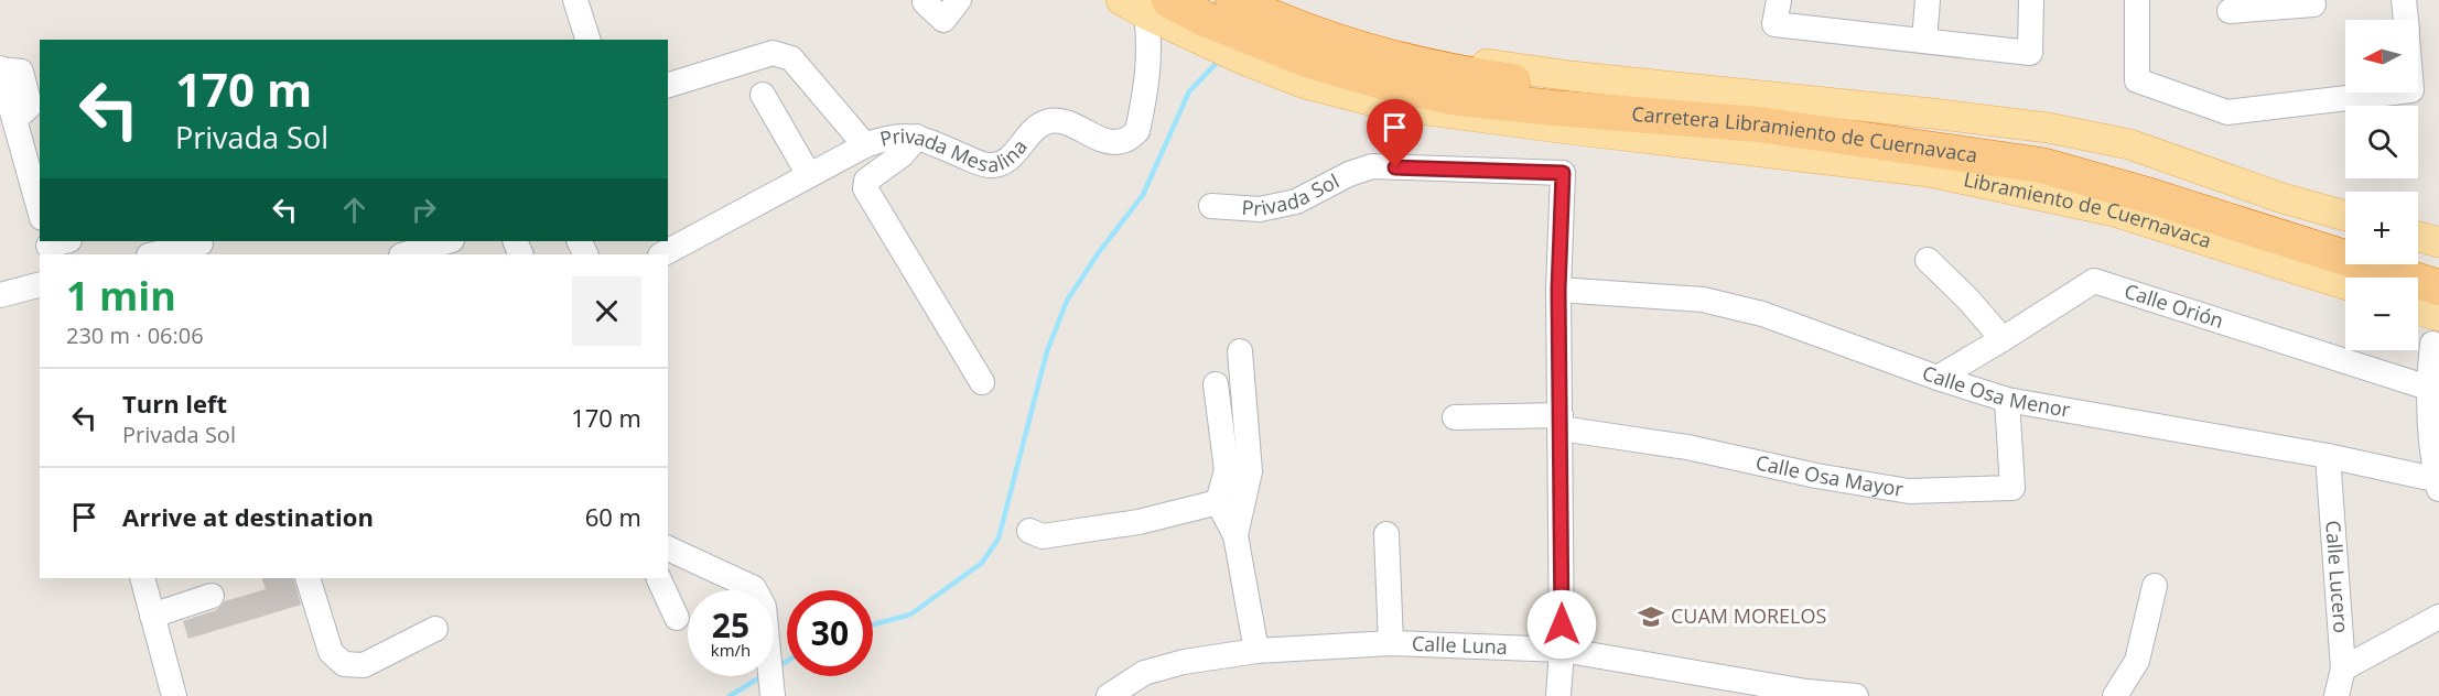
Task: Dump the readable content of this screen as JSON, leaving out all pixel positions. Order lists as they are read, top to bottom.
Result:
{
  "streets": {
    "highway": ["Carretera Libramiento de Cuernavaca"],
    "main road": ["Libramiento de Cuernavaca"],
    "street": [
      "Privada Mesalina",
      "Privada Sol",
      "Calle Orión",
      "Calle Osa Menor",
      "Calle Osa Mayor",
      "Calle Lucero",
      "Calle Luna"
    ]
  },
  "crossings": [
    ["Carretera Libramiento de Cuernavaca", "Privada Mesalina"],
    ["Carretera Libramiento de Cuernavaca", "Libramiento de Cuernavaca"],
    ["Privada Sol", "Calle Osa Menor"],
    ["Calle Orión", "Calle Osa Menor"],
    ["Calle Osa Menor", "Calle Osa Mayor"],
    ["Calle Osa Menor", "Calle Lucero"]
  ],
  "places": {
    "school or university": ["CUAM MORELOS"]
  },
  "north": "left",
  "page": {
    "map_buttons": ["+", "−"],
    "turn": ["170 m", "Privada Sol"],
    "heading": ["1 min", "230 m · 06:06"],
    "list": [
      {
        "name": "Turn left",
        "note": "Privada Sol",
        "value": "170 m"
      },
      {
        "name": "Arrive at destination",
        "value": "60 m"
      }
    ],
    "speed": "25 km/h",
    "limit": "30"
  }
}
